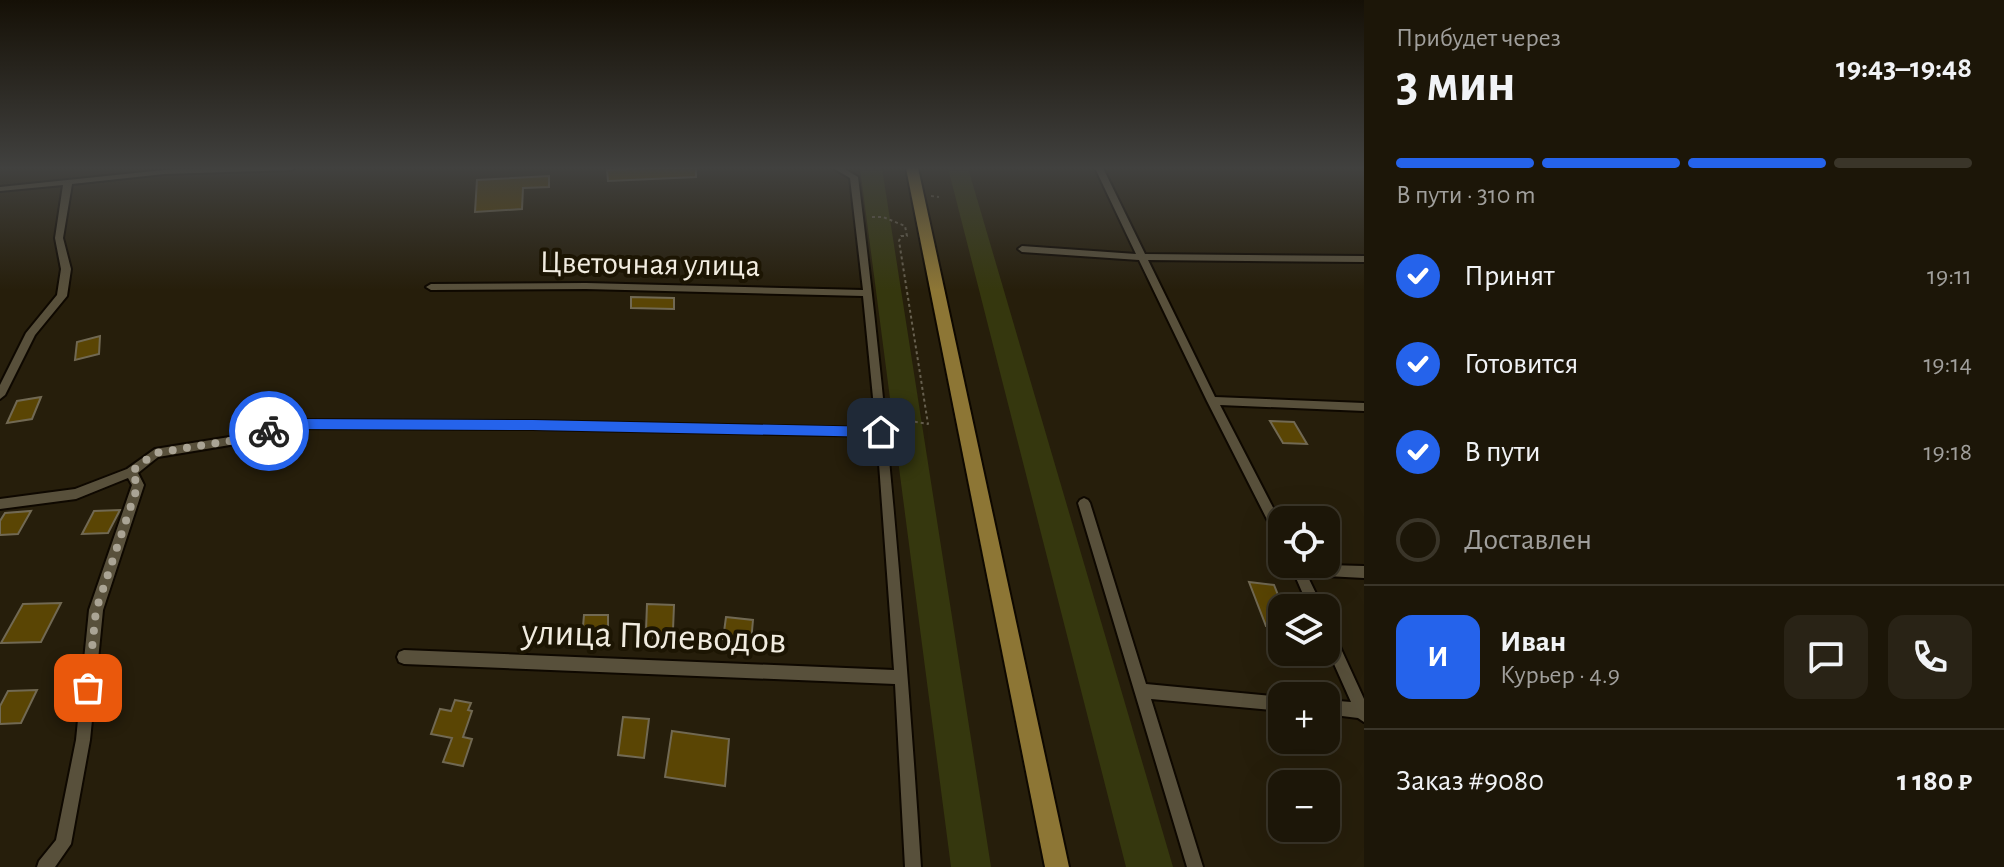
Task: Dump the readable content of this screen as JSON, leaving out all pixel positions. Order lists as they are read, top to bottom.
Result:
{
  "streets": {
    "street": ["Цветочная улица", "улица Полеводов"]
  },
  "page": {
    "heading": ["3 мин", "Прибудет через", "19:43–19:48"],
    "panel": [
      "Иван",
      "Курьер · 4.9",
      "Заказ #9080",
      "1 180 ₽"
    ],
    "bar": "В пути · 310 m",
    "list": [
      ["Принят", "19:11"],
      ["Готовится", "19:14"],
      ["В пути", "19:18"],
      "Доставлен"
    ],
    "map_buttons": ["+", "−"],
    "round": "И"
  }
}
